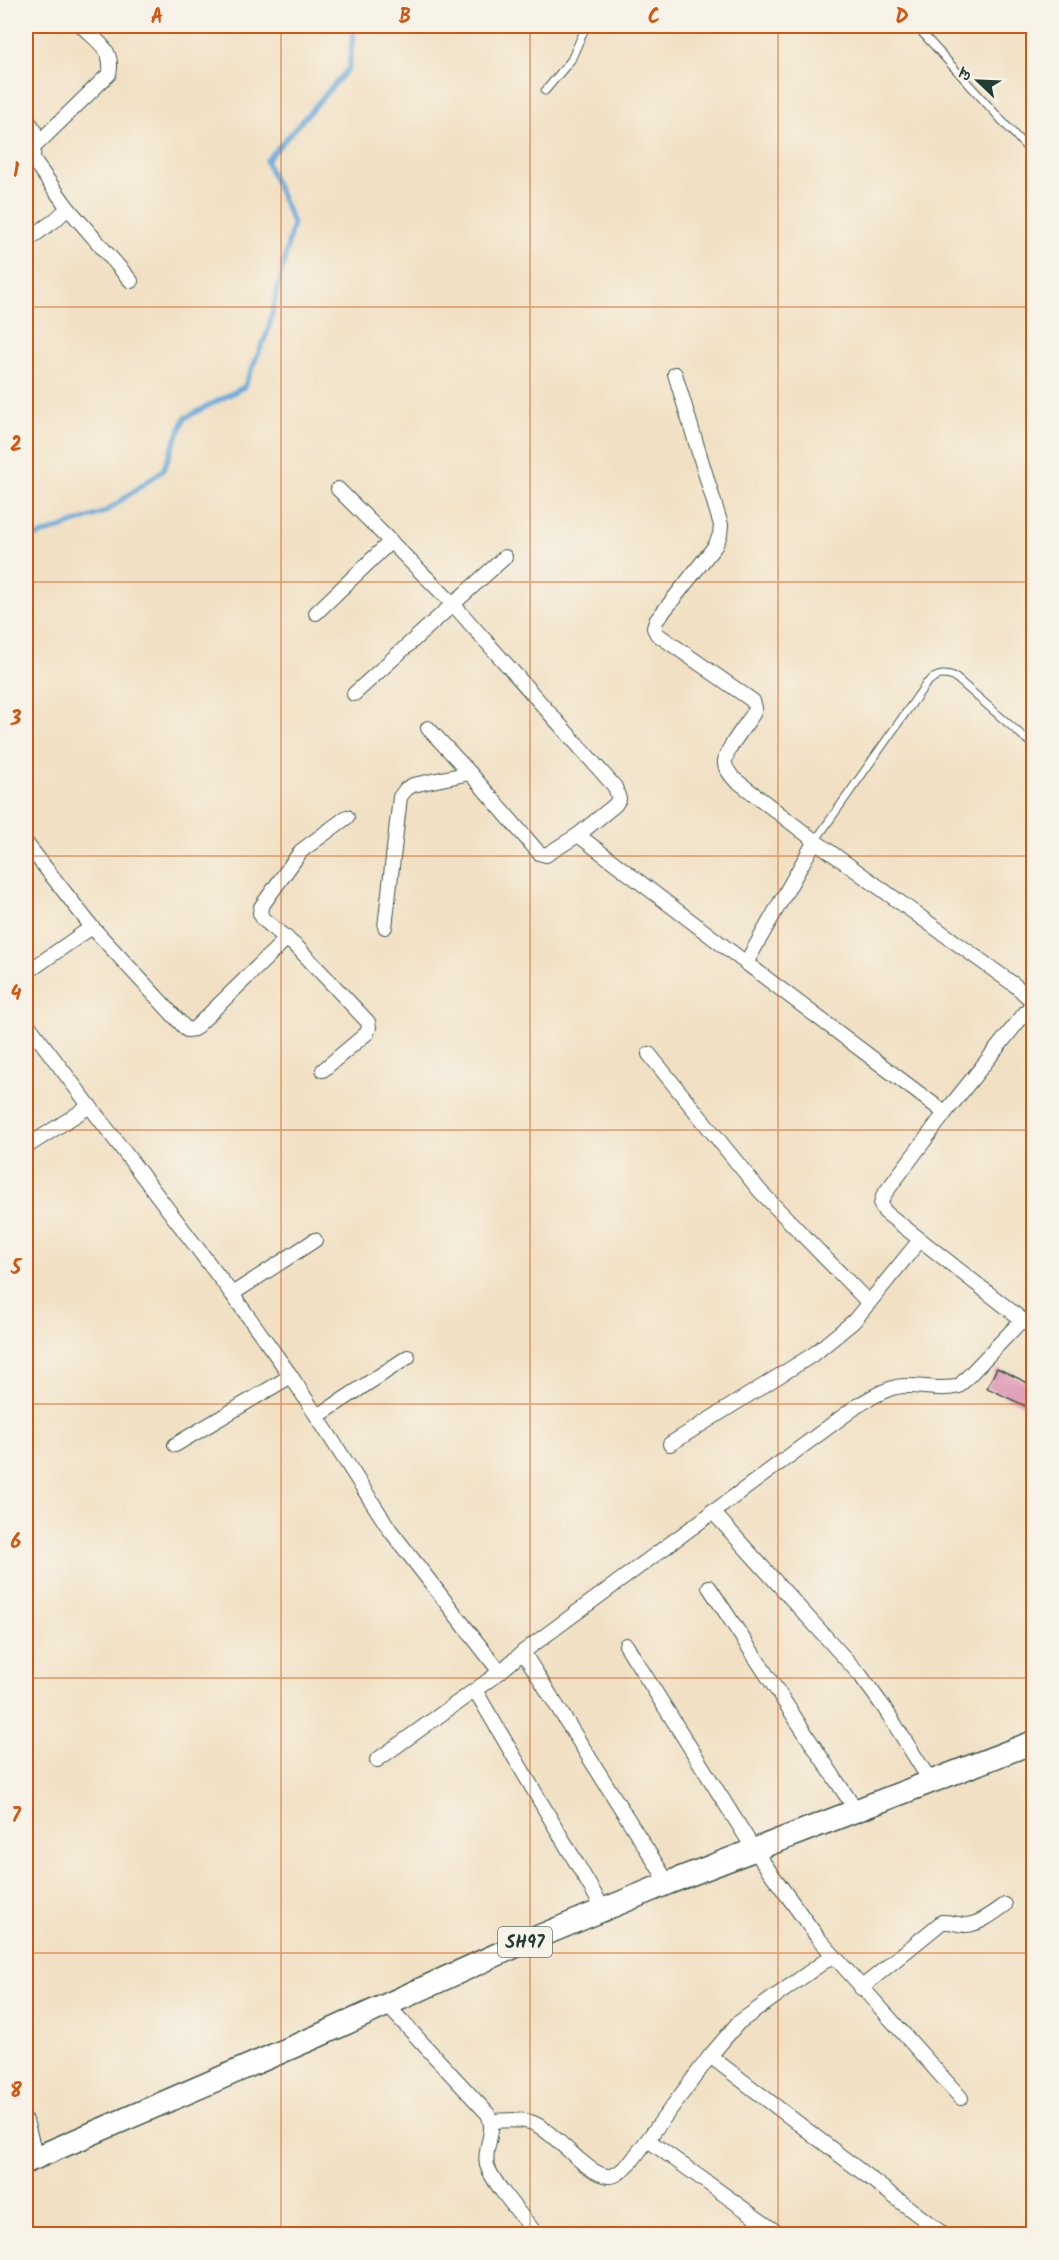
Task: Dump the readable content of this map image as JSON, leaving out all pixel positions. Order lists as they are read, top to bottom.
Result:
{
  "streets": {
    "main road": ["SH97"]
  },
  "north": "top left",
  "grid": {
    "columns": [
      "A",
      "B",
      "C",
      "D"
    ],
    "rows": [
      "1",
      "2",
      "3",
      "4",
      "5",
      "6",
      "7",
      "8"
    ]
  }
}
